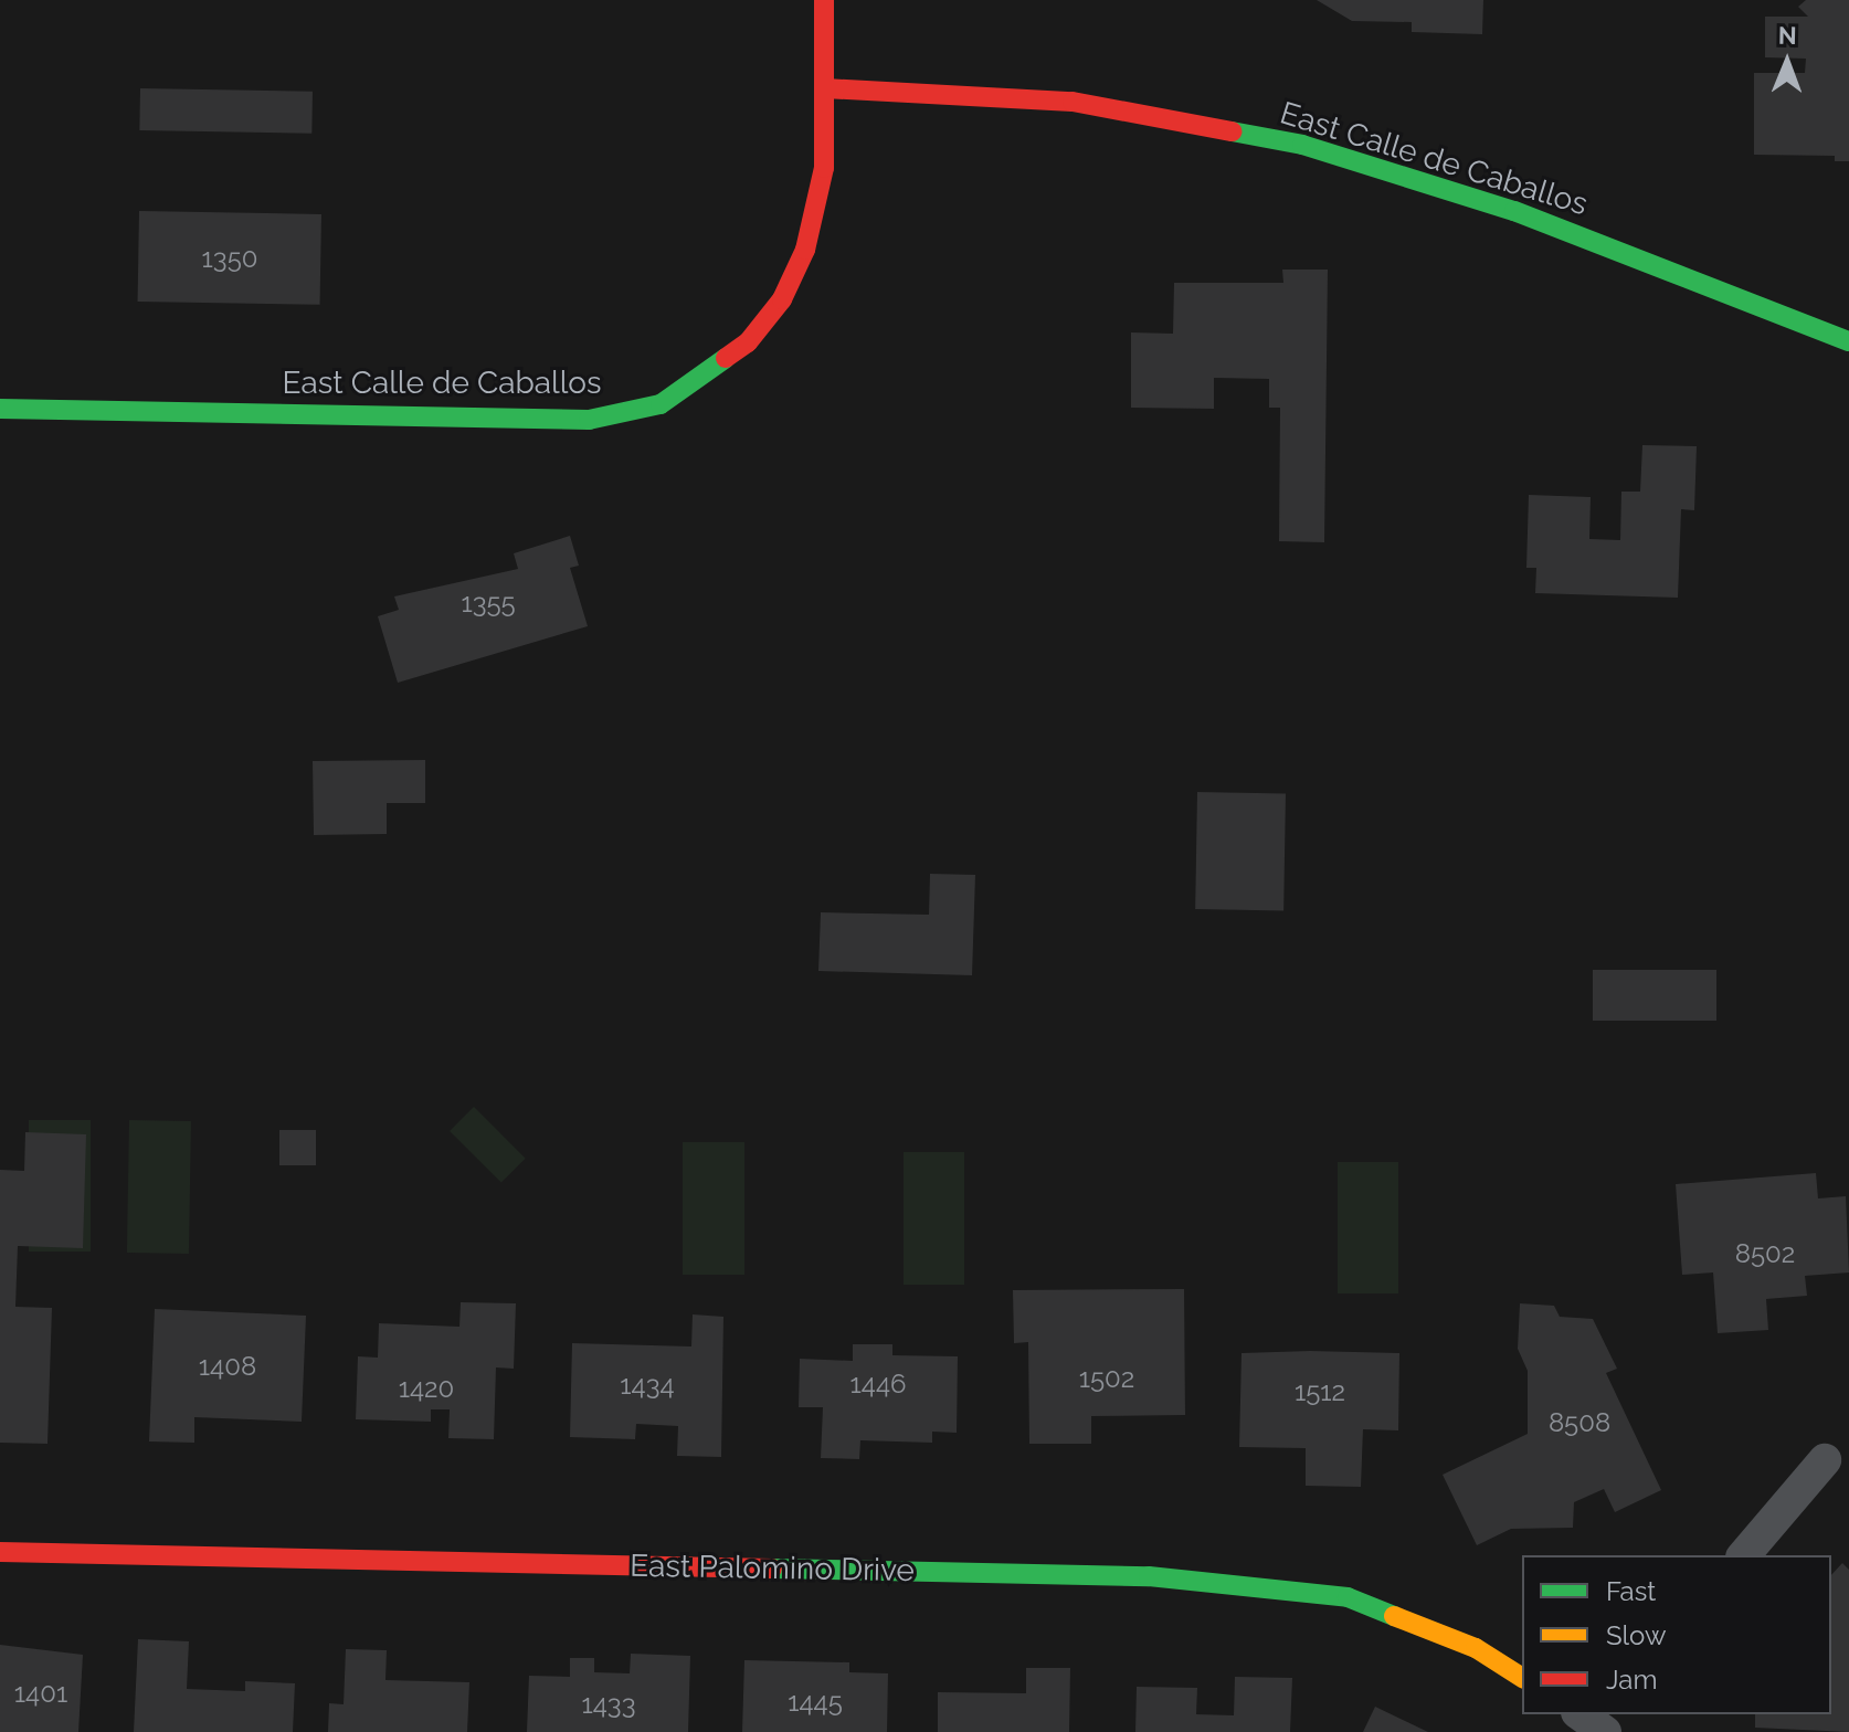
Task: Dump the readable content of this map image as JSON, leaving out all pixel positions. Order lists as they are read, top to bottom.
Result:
{
  "streets": {
    "street": ["East Calle de Caballos", "East Palomino Drive"]
  },
  "house_numbers": [
    "1350",
    "1355",
    "8502",
    "1408",
    "1502",
    "1446",
    "1434",
    "1420",
    "1512",
    "8508",
    "1401",
    "1445",
    "1433"
  ],
  "legend": ["Fast", "Slow", "Jam"],
  "north": "top"
}
